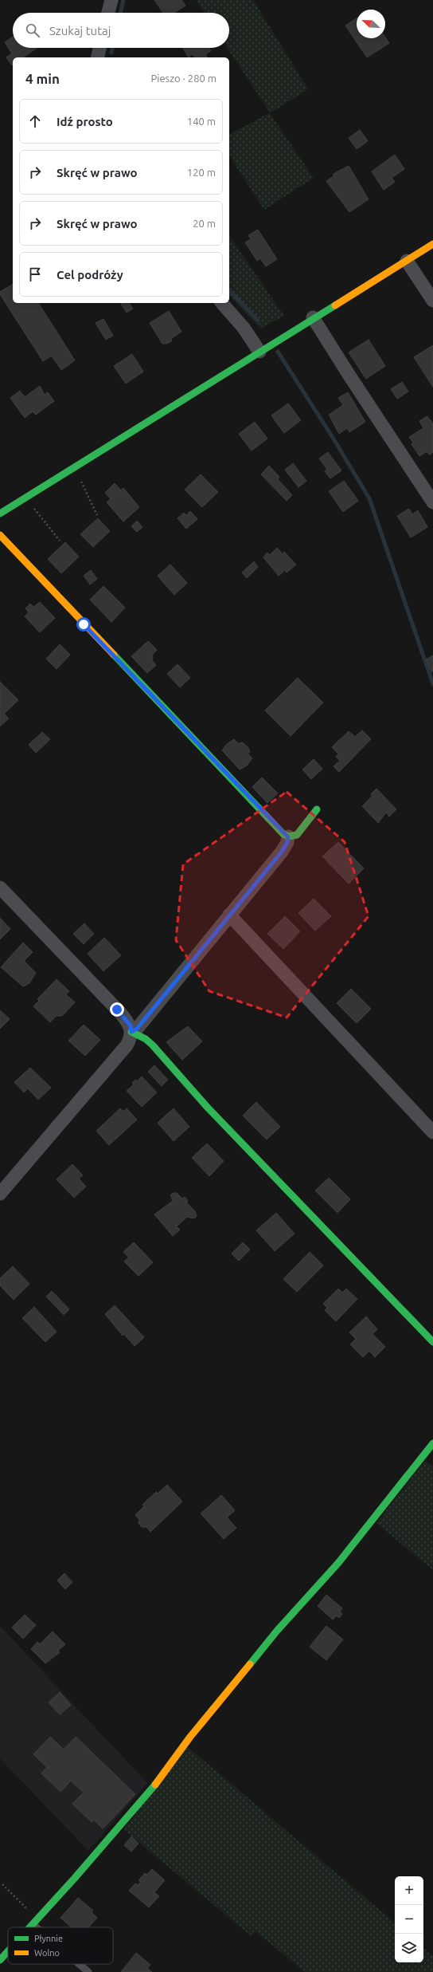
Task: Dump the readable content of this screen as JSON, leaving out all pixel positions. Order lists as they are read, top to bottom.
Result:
{
  "legend": ["Płynnie", "Wolno"],
  "north": "top left",
  "page": {
    "search": "Szukaj tutaj",
    "heading": ["4 min", "Pieszo · 280 m"],
    "list": [
      ["Idź prosto", "140 m"],
      ["Skręć w prawo", "120 m"],
      ["Skręć w prawo", "20 m"],
      "Cel podróży"
    ],
    "map_buttons": ["+", "−"]
  }
}
